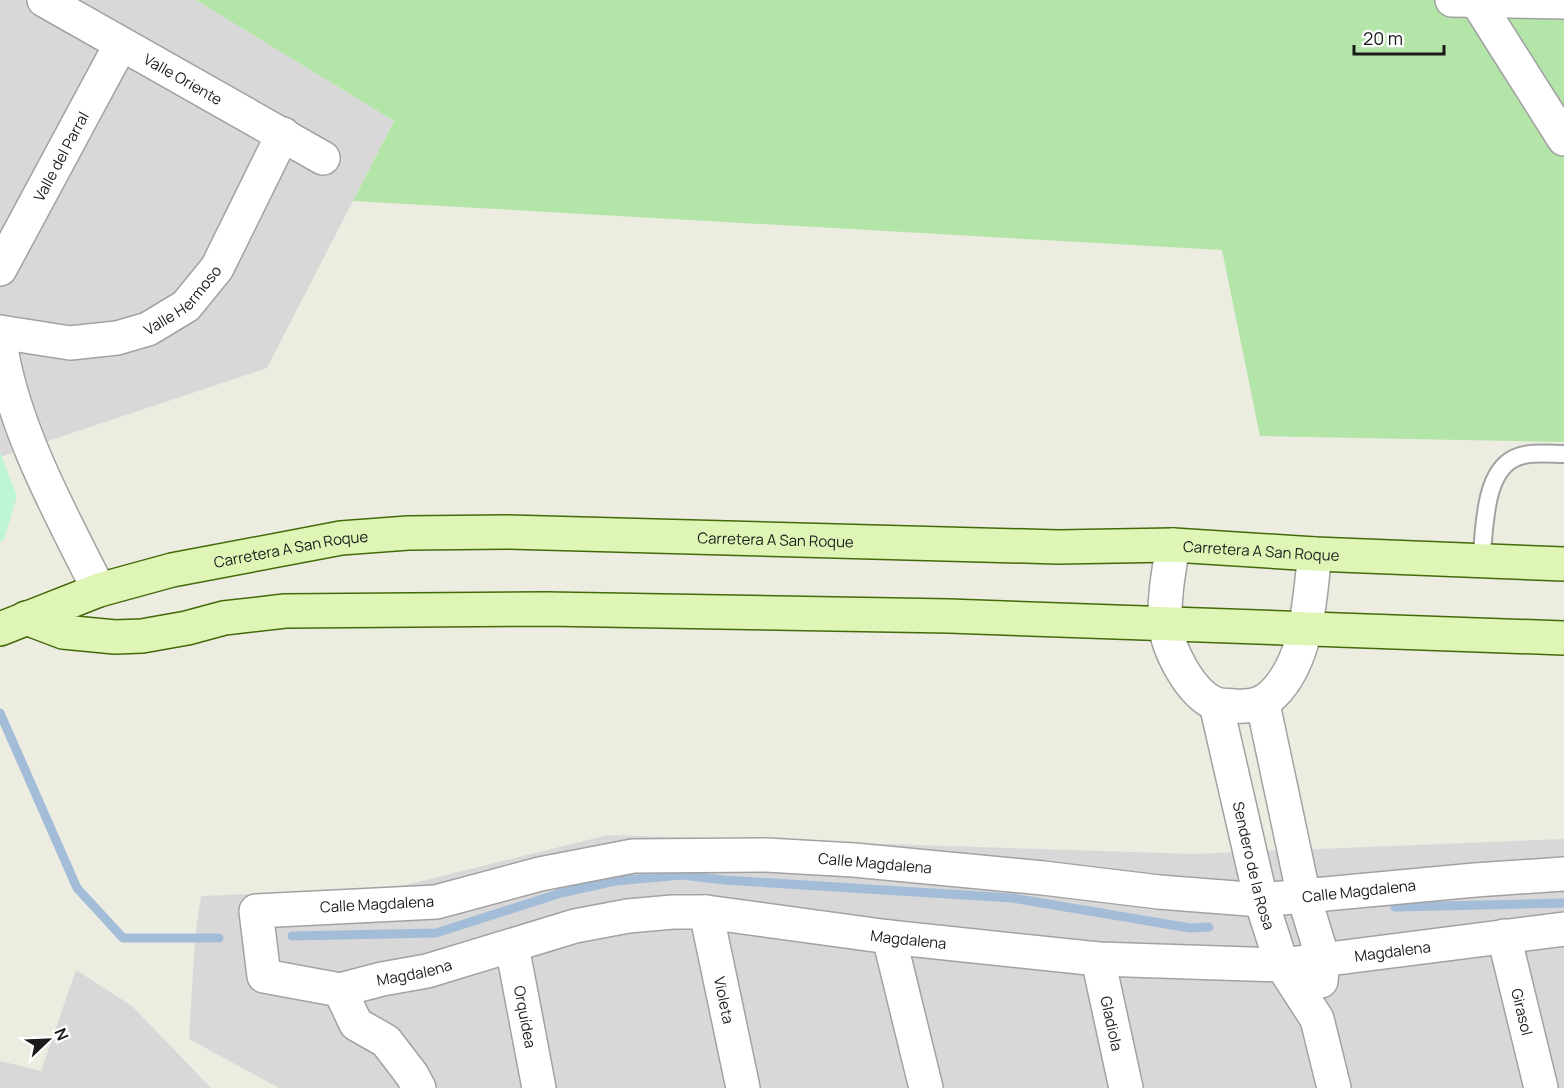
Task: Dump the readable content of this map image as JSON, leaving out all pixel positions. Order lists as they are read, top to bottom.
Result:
{
  "streets": {
    "main road": ["Carretera A San Roque"],
    "street": [
      "Valle Oriente",
      "Valle del Parral",
      "Valle Hermoso",
      "Calle Magdalena",
      "Sendero de la Rosa",
      "Magdalena",
      "Violeta",
      "Girasol",
      "Orquídea",
      "Gladiola"
    ]
  },
  "crossings": [
    ["Valle Oriente", "Valle del Parral"],
    ["Valle Oriente", "Valle Hermoso"],
    ["Calle Magdalena", "Sendero de la Rosa"],
    ["Calle Magdalena", "Magdalena"],
    ["Sendero de la Rosa", "Magdalena"],
    ["Magdalena", "Violeta"],
    ["Magdalena", "Girasol"],
    ["Magdalena", "Orquídea"],
    ["Magdalena", "Gladiola"]
  ],
  "scale_bar": "20 m",
  "north": "top right"
}
